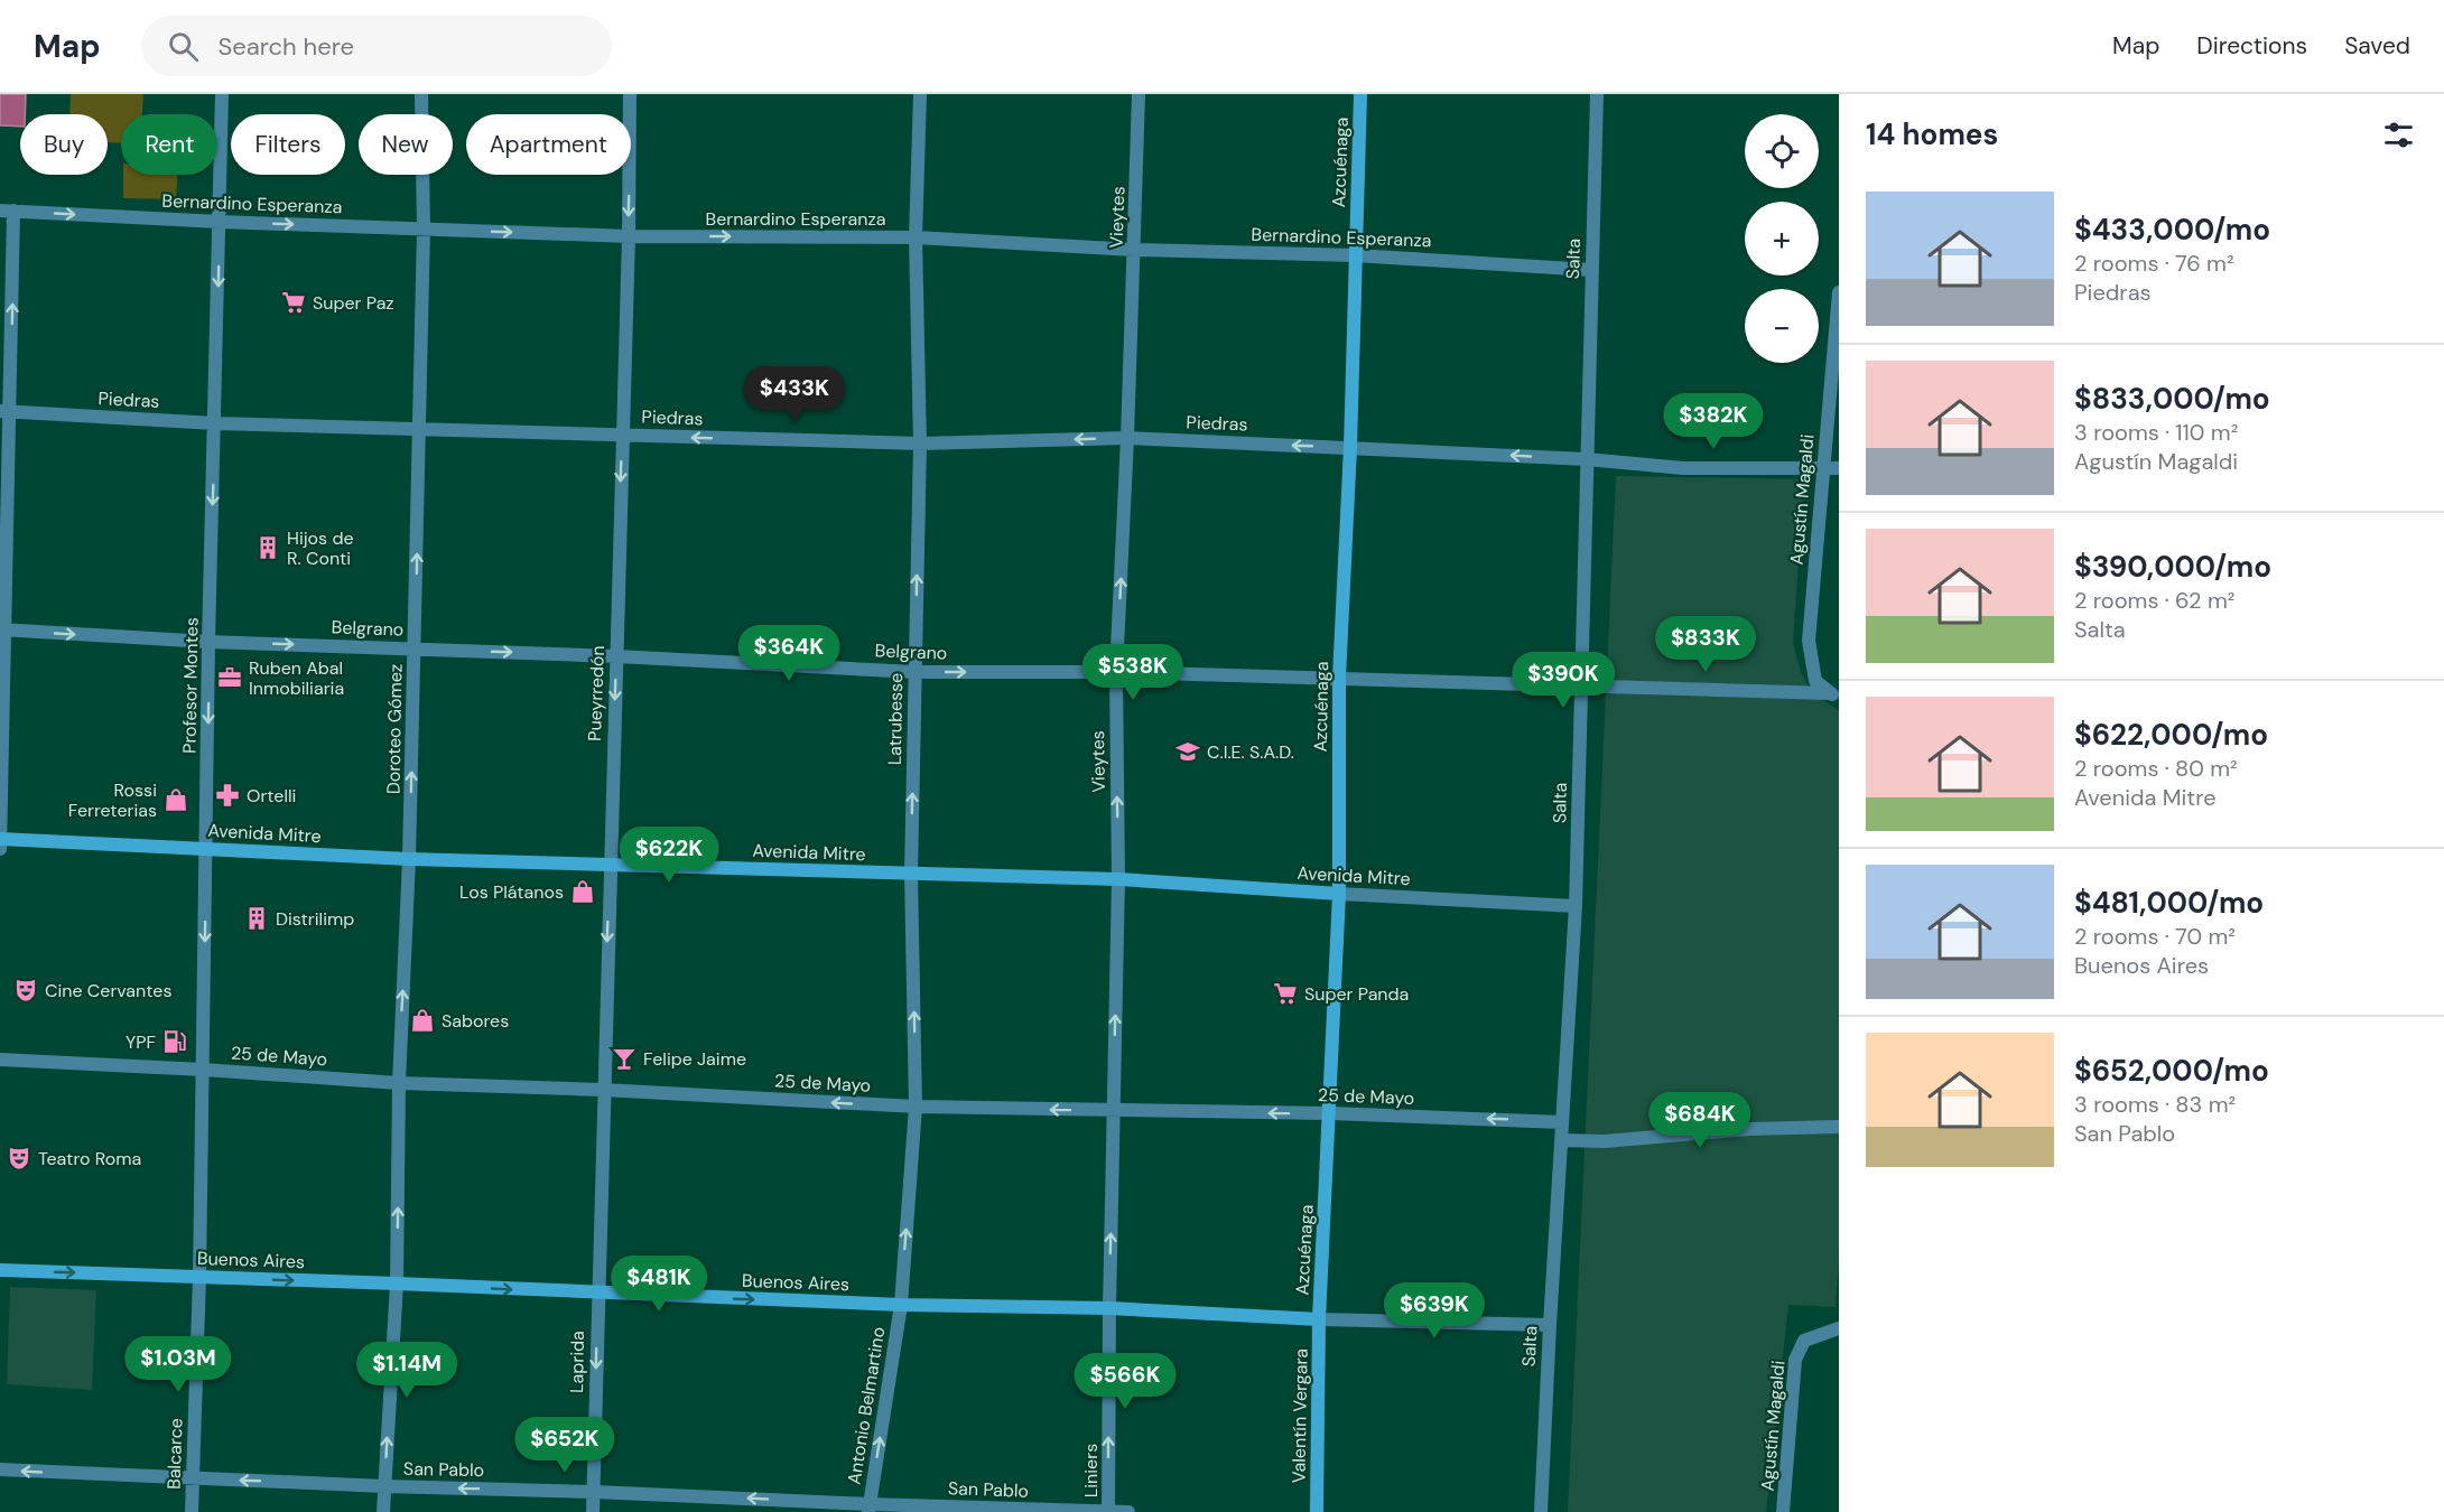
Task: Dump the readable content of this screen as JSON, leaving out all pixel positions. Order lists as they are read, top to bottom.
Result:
{
  "streets": {
    "street": [
      "Azcuénaga",
      "Bernardino Esperanza",
      "Vieytes",
      "Salta",
      "Piedras",
      "Agustín Magaldi",
      "Belgrano",
      "Profesor Montes",
      "Pueyrredón",
      "Latrubesse",
      "Doroteo Gómez",
      "Avenida Mitre",
      "25 de Mayo",
      "Buenos Aires",
      "Laprida",
      "Antonio Belmartino",
      "Valentín Vergara",
      "Balcarce",
      "San Pablo",
      "Liniers"
    ]
  },
  "crossings": [
    ["Azcuénaga", "Bernardino Esperanza"],
    ["Azcuénaga", "Piedras"],
    ["Azcuénaga", "Belgrano"],
    ["Azcuénaga", "Avenida Mitre"],
    ["Azcuénaga", "25 de Mayo"],
    ["Azcuénaga", "Buenos Aires"],
    ["Azcuénaga", "Valentín Vergara"],
    ["Bernardino Esperanza", "Vieytes"],
    ["Bernardino Esperanza", "Salta"],
    ["Bernardino Esperanza", "Profesor Montes"],
    ["Bernardino Esperanza", "Pueyrredón"],
    ["Bernardino Esperanza", "Latrubesse"],
    ["Bernardino Esperanza", "Doroteo Gómez"],
    ["Vieytes", "Piedras"],
    ["Vieytes", "Belgrano"],
    ["Vieytes", "Avenida Mitre"],
    ["Vieytes", "25 de Mayo"],
    ["Vieytes", "Buenos Aires"],
    ["Vieytes", "Liniers"],
    ["Salta", "Piedras"],
    ["Salta", "Belgrano"],
    ["Salta", "Avenida Mitre"],
    ["Salta", "25 de Mayo"],
    ["Salta", "Buenos Aires"],
    ["Piedras", "Agustín Magaldi"],
    ["Piedras", "Profesor Montes"],
    ["Piedras", "Pueyrredón"],
    ["Piedras", "Latrubesse"],
    ["Piedras", "Doroteo Gómez"],
    ["Agustín Magaldi", "Belgrano"],
    ["Belgrano", "Profesor Montes"],
    ["Belgrano", "Pueyrredón"],
    ["Belgrano", "Latrubesse"],
    ["Belgrano", "Doroteo Gómez"],
    ["Profesor Montes", "Avenida Mitre"],
    ["Profesor Montes", "25 de Mayo"],
    ["Profesor Montes", "Buenos Aires"],
    ["Profesor Montes", "Balcarce"],
    ["Pueyrredón", "Avenida Mitre"],
    ["Pueyrredón", "25 de Mayo"],
    ["Pueyrredón", "Buenos Aires"],
    ["Pueyrredón", "Laprida"],
    ["Latrubesse", "Avenida Mitre"],
    ["Latrubesse", "25 de Mayo"],
    ["Latrubesse", "Buenos Aires"],
    ["Latrubesse", "Antonio Belmartino"],
    ["Doroteo Gómez", "Avenida Mitre"],
    ["Doroteo Gómez", "25 de Mayo"],
    ["Doroteo Gómez", "Buenos Aires"],
    ["Doroteo Gómez", "San Pablo"],
    ["Buenos Aires", "Laprida"],
    ["Buenos Aires", "Antonio Belmartino"],
    ["Buenos Aires", "Valentín Vergara"],
    ["Buenos Aires", "Balcarce"],
    ["Buenos Aires", "Liniers"],
    ["Laprida", "San Pablo"],
    ["Antonio Belmartino", "San Pablo"],
    ["Balcarce", "San Pablo"],
    ["San Pablo", "Liniers"]
  ],
  "one_way": [
    "Bernardino Esperanza",
    "Vieytes",
    "Piedras",
    "Belgrano",
    "Profesor Montes",
    "Pueyrredón",
    "Latrubesse",
    "Doroteo Gómez",
    "25 de Mayo",
    "Buenos Aires",
    "Laprida",
    "Antonio Belmartino",
    "San Pablo",
    "Liniers"
  ],
  "places": {
    "supermarket": ["Super Paz", "Super Panda"],
    "building": ["Hijos de R. Conti", "Distrilimp"],
    "office": ["Ruben Abal Inmobiliaria"],
    "school or university": ["C.I.E. S.A.D."],
    "pharmacy": ["Ortelli"],
    "shop": ["Rossi Ferreterias", "Los Plátanos", "Sabores"],
    "theatre": ["Cine Cervantes", "Teatro Roma"],
    "fuel station": ["YPF"],
    "bar": ["Felipe Jaime"]
  },
  "page": {
    "header": "Map",
    "search": "Search here",
    "nav": ["Map", "Directions", "Saved"],
    "heading": "14 homes",
    "map_buttons": ["+", "−"],
    "chip": [
      "Buy",
      "Rent",
      "Filters",
      "New",
      "Apartment"
    ],
    "list": [
      {
        "name": "$433,000/mo",
        "note": "2 rooms · 76 m² · Piedras"
      },
      {
        "name": "$833,000/mo",
        "note": "3 rooms · 110 m² · Agustín Magaldi"
      },
      {
        "name": "$390,000/mo",
        "note": "2 rooms · 62 m² · Salta"
      },
      {
        "name": "$622,000/mo",
        "note": "2 rooms · 80 m² · Avenida Mitre"
      },
      {
        "name": "$481,000/mo",
        "note": "2 rooms · 70 m² · Buenos Aires"
      },
      {
        "name": "$652,000/mo",
        "note": "3 rooms · 83 m² · San Pablo"
      }
    ],
    "price": [
      "$433K",
      "$382K",
      "$833K",
      "$364K",
      "$538K",
      "$390K",
      "$622K",
      "$684K",
      "$481K",
      "$639K",
      "$1.03M",
      "$1.14M",
      "$566K",
      "$652K"
    ]
  }
}
